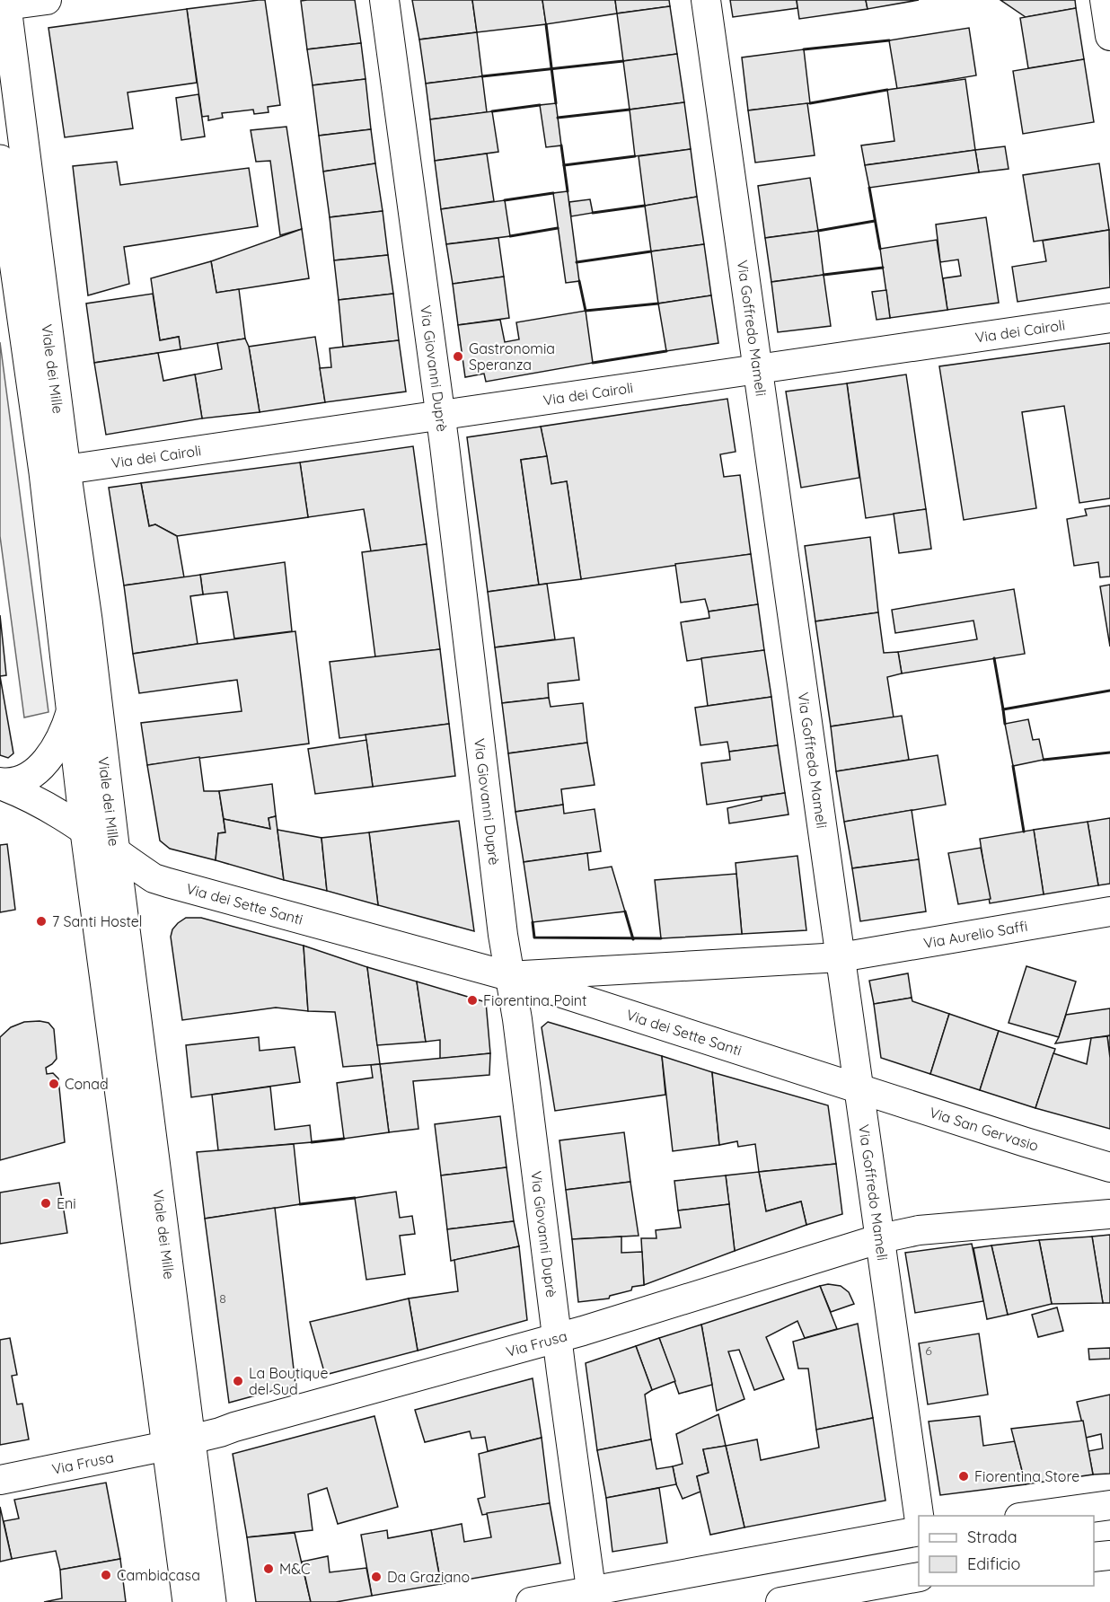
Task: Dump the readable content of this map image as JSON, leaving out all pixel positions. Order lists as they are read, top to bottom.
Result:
{
  "streets": {
    "street": [
      "Via Goffredo Mameli",
      "Via dei Cairoli",
      "Viale dei Mille",
      "Via Giovanni Duprè",
      "Via dei Sette Santi",
      "Via Aurelio Saffi",
      "Via San Gervasio",
      "Via Frusa"
    ]
  },
  "crossings": [
    ["Via Goffredo Mameli", "Via dei Cairoli"],
    ["Via Goffredo Mameli", "Via dei Sette Santi"],
    ["Via Goffredo Mameli", "Via Aurelio Saffi"],
    ["Via Goffredo Mameli", "Via San Gervasio"],
    ["Via Goffredo Mameli", "Via Frusa"],
    ["Via dei Cairoli", "Viale dei Mille"],
    ["Via dei Cairoli", "Via Giovanni Duprè"],
    ["Viale dei Mille", "Via dei Sette Santi"],
    ["Viale dei Mille", "Via Frusa"],
    ["Via Giovanni Duprè", "Via dei Sette Santi"],
    ["Via Giovanni Duprè", "Via Frusa"],
    ["Via dei Sette Santi", "Via Aurelio Saffi"],
    ["Via dei Sette Santi", "Via San Gervasio"]
  ],
  "places": [
    "Gastronomia Speranza",
    "7 Santi Hostel",
    "Fiorentina Point",
    "Conad",
    "Eni",
    "La Boutique del Sud",
    "Fiorentina Store",
    "M&C",
    "Cambiacasa",
    "Da Graziano"
  ],
  "house_numbers": ["8", "6"],
  "legend": ["Strada", "Edificio"]
}
